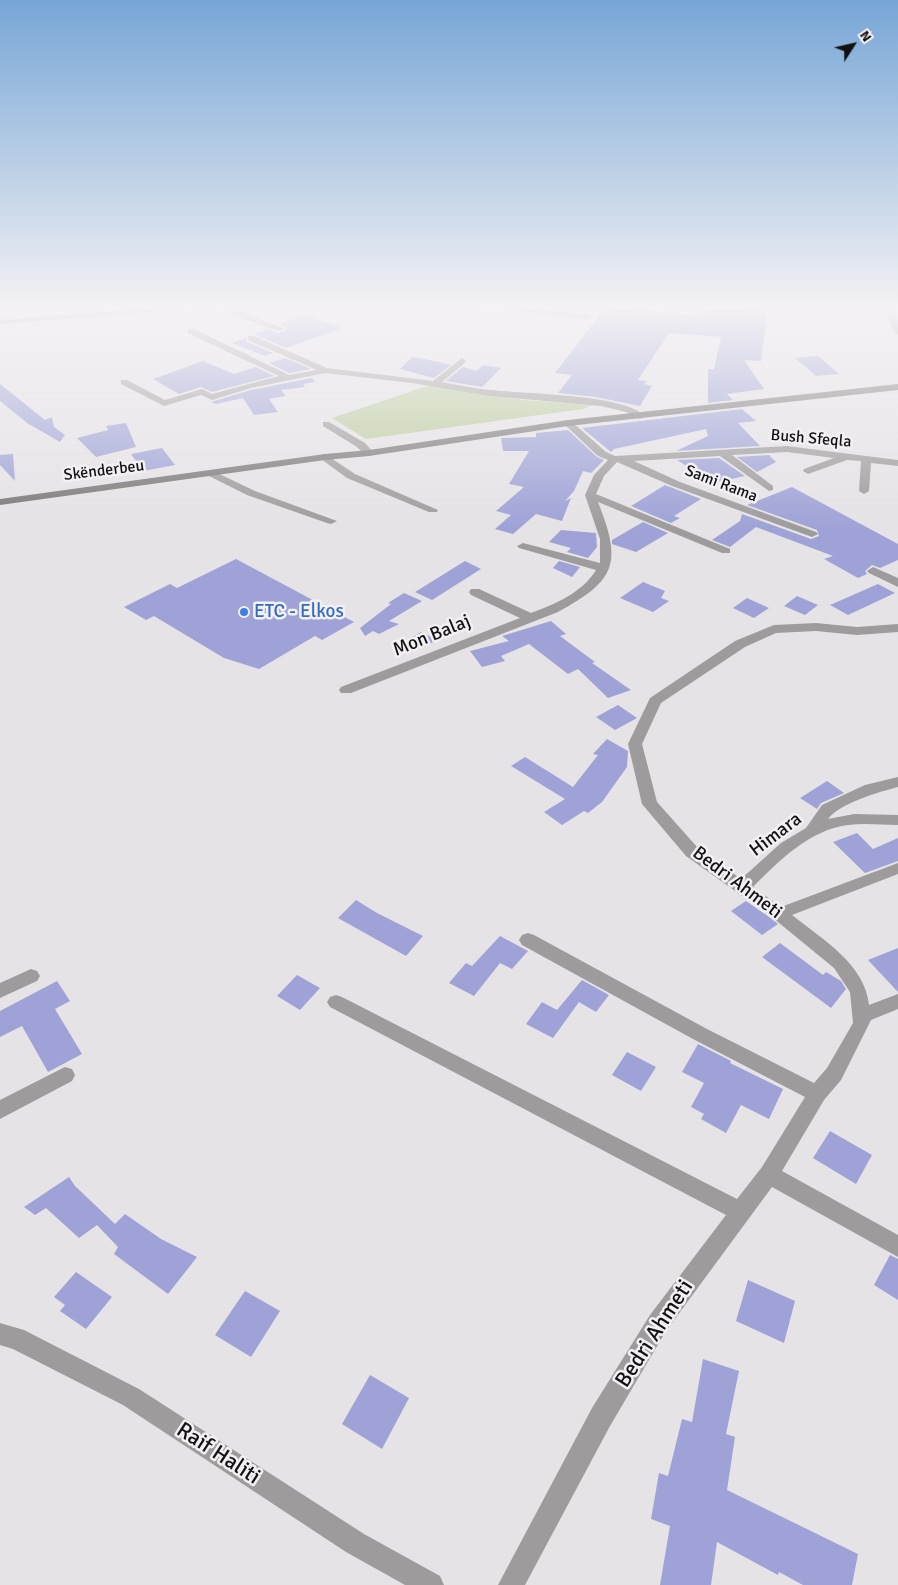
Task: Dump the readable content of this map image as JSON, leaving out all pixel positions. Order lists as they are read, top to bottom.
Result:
{
  "streets": {
    "main road": ["Skënderbeu"],
    "street": [
      "Bush Sfeqla",
      "Sami Rama",
      "Mon Balaj",
      "Himara",
      "Bedri Ahmeti",
      "Raif Haliti"
    ]
  },
  "crossings": [
    ["Bush Sfeqla", "Sami Rama"],
    ["Himara", "Bedri Ahmeti"]
  ],
  "places": ["ETC - Elkos"],
  "north": "top right"
}
